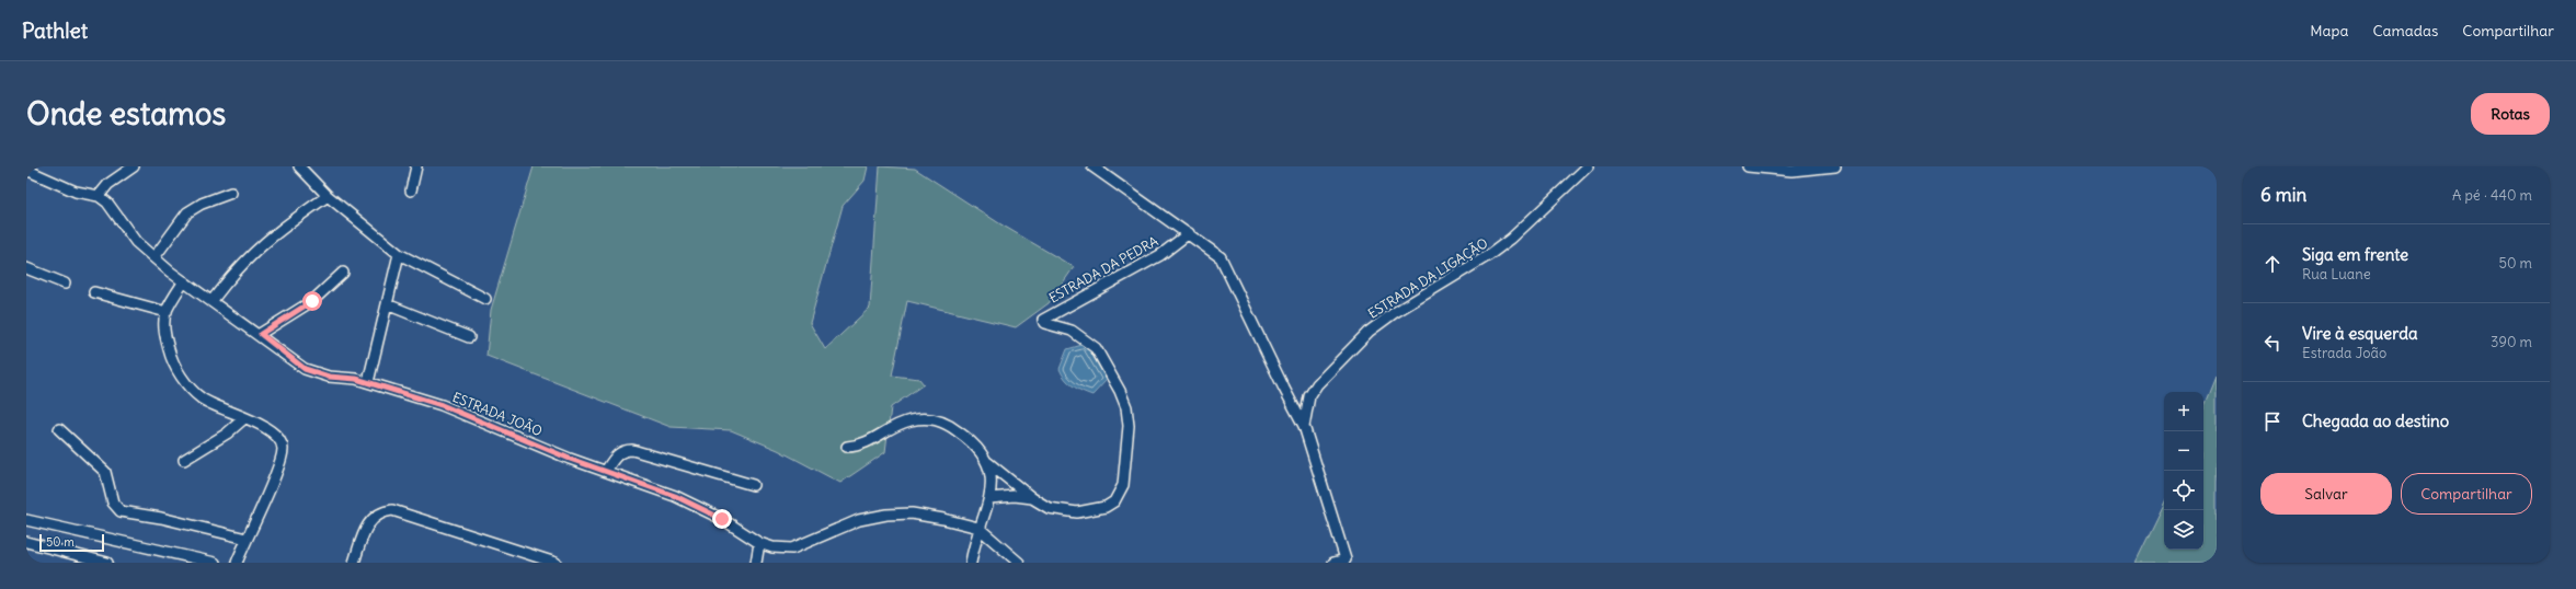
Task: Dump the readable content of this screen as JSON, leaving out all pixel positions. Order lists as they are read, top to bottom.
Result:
{
  "streets": {
    "street": ["ESTRADA DA PEDRA", "ESTRADA DA LIGAÇÃO", "ESTRADA JOÃO"]
  },
  "scale_bar": "50 m",
  "page": {
    "header": "Pathlet",
    "nav": ["Mapa", "Camadas", "Compartilhar"],
    "buttons": [
      "Rotas",
      ["Salvar", "Compartilhar"]
    ],
    "title": "Onde estamos",
    "heading": ["6 min", "A pé · 440 m"],
    "list": [
      ["Siga em frente", "Rua Luane", "50 m"],
      ["Vire à esquerda", "Estrada João", "390 m"],
      "Chegada ao destino"
    ],
    "map_buttons": ["+", "−"],
    "scale": "50 m"
  }
}
